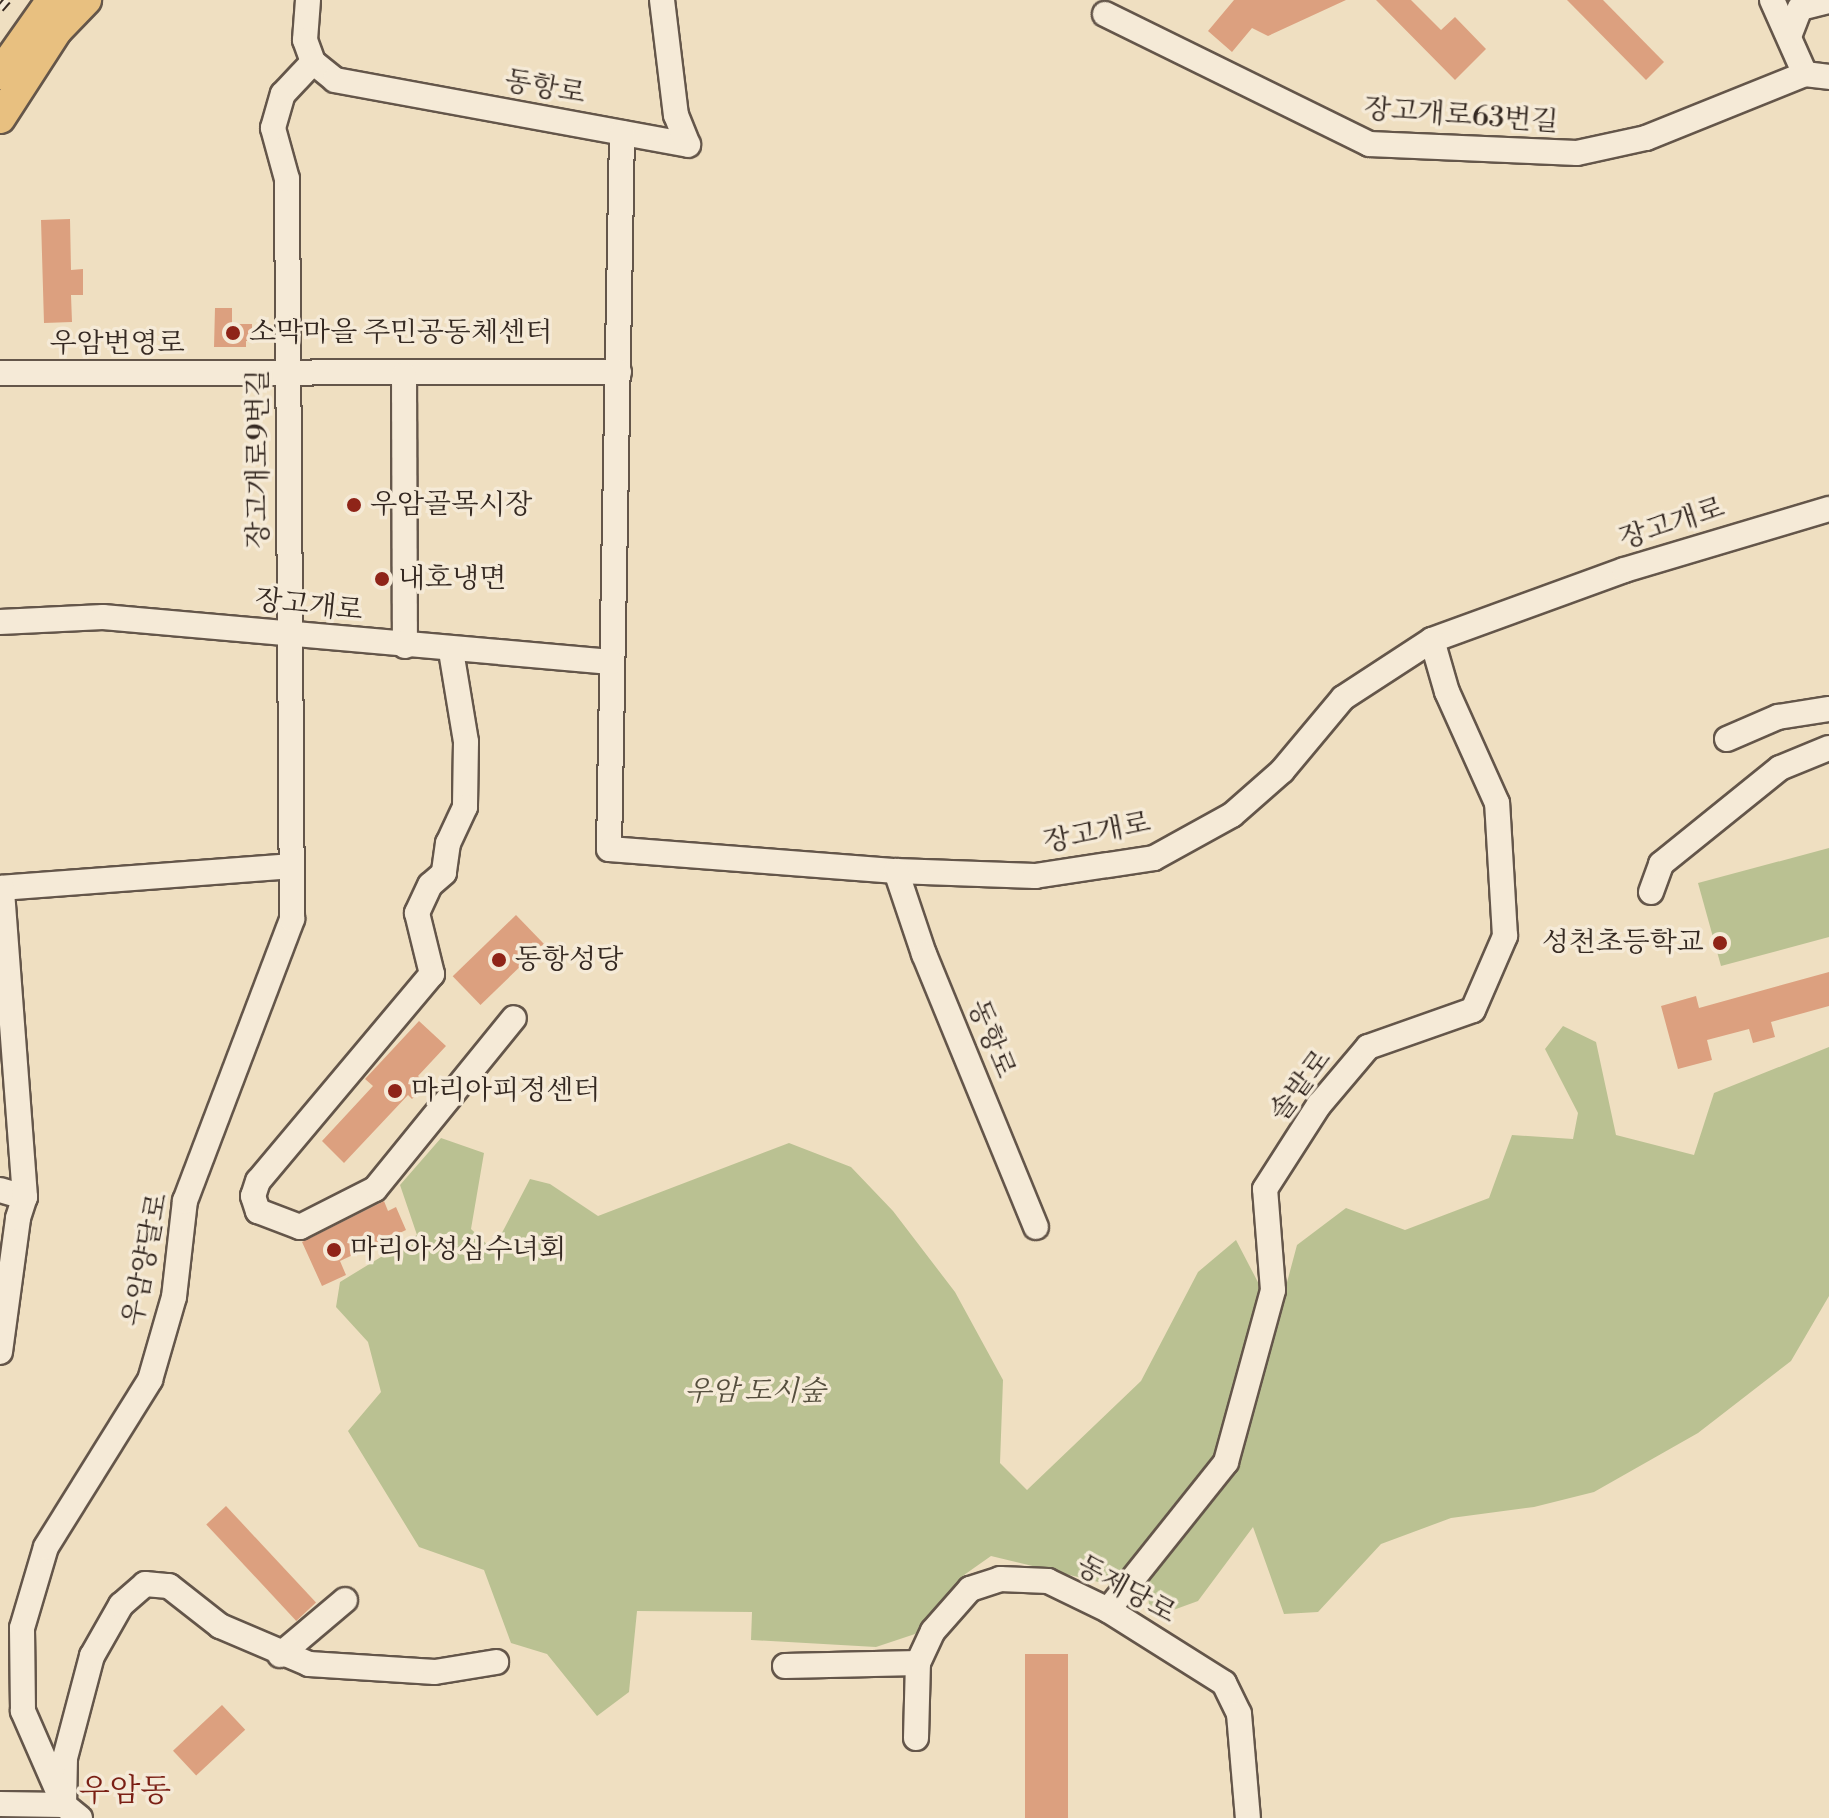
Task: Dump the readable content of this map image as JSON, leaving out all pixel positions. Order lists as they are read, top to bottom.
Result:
{
  "streets": {
    "street": [
      "동항로",
      "장고개로63번길",
      "우암번영로",
      "장고개로9번길",
      "장고개로",
      "솔밭로",
      "우암양달로",
      "동제당로"
    ]
  },
  "crossings": [
    ["동항로", "장고개로9번길"],
    ["동항로", "장고개로"],
    ["우암번영로", "장고개로9번길"],
    ["우암번영로", "장고개로"],
    ["장고개로9번길", "장고개로"],
    ["장고개로9번길", "우암양달로"],
    ["장고개로", "솔밭로"],
    ["장고개로", "우암양달로"],
    ["솔밭로", "동제당로"]
  ],
  "districts": ["우암동"],
  "parks": ["우암 도시숲"],
  "places": [
    "소막마을 주민공동체센터",
    "우암골목시장",
    "내호냉면",
    "성천초등학교",
    "동항성당",
    "마리아피정센터",
    "마리아성심수녀회"
  ]
}
